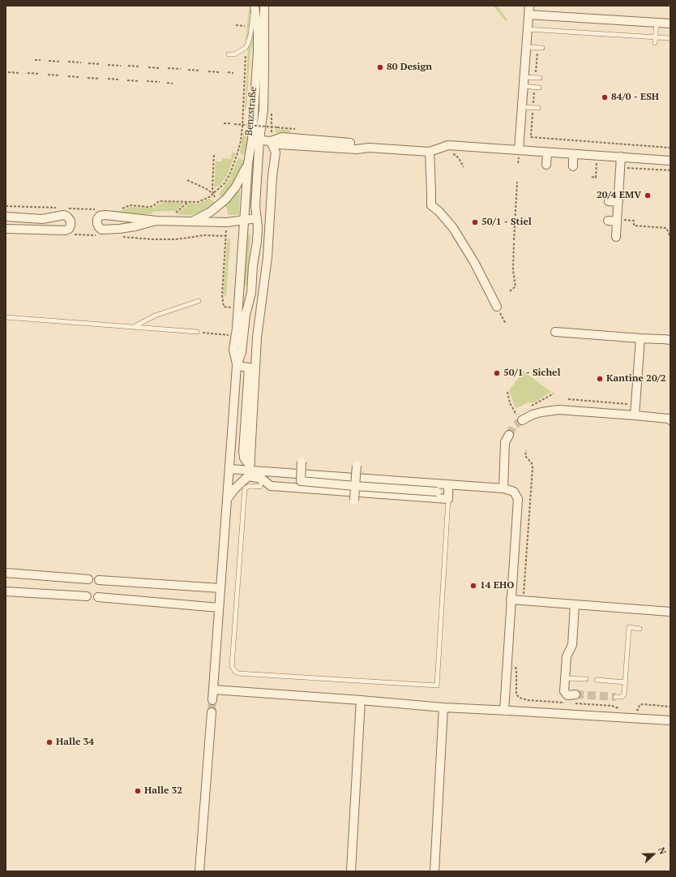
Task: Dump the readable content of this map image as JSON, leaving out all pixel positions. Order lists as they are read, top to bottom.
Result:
{
  "streets": {
    "street": ["Benzstraße"]
  },
  "places": [
    "80 Design",
    "84/0 - ESH",
    "20/4 EMV",
    "50/1 - Stiel",
    "50/1 - Sichel",
    "Kantine 20/2",
    "14 EHO",
    "Halle 34",
    "Halle 32"
  ],
  "north": "right"
}
